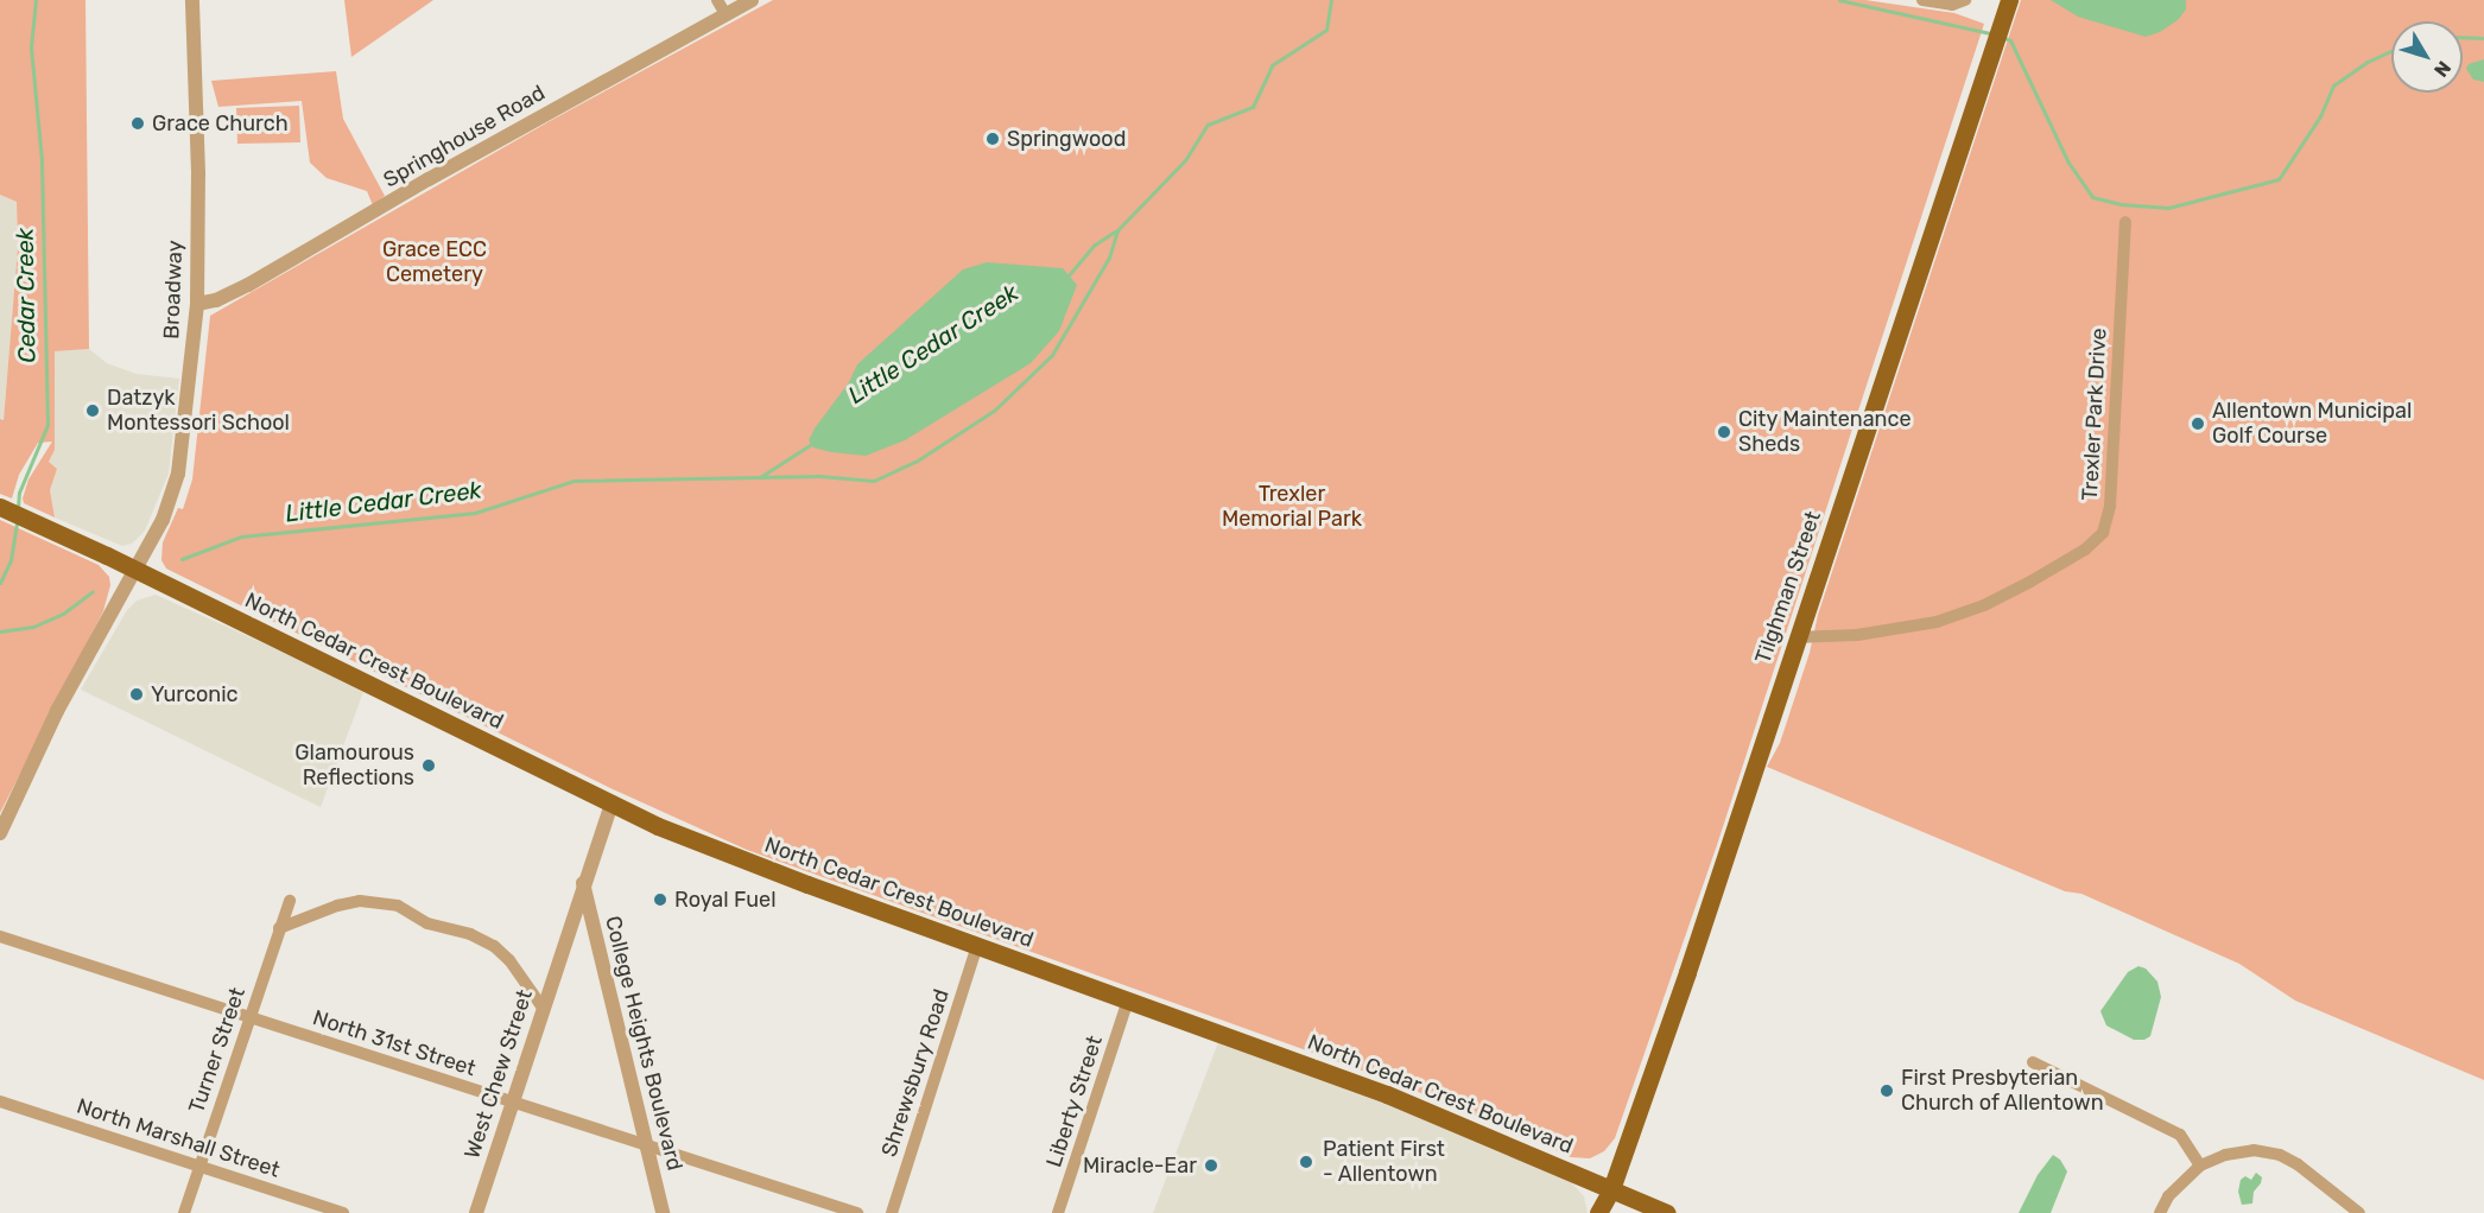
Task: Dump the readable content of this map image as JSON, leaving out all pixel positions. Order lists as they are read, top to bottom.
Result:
{
  "streets": {
    "main road": ["Tilghman Street", "North Cedar Crest Boulevard"],
    "street": [
      "Springhouse Road",
      "Broadway",
      "Trexler Park Drive",
      "North 31st Street",
      "College Heights Boulevard",
      "Turner Street",
      "Shrewsbury Road",
      "West Chew Street",
      "Liberty Street",
      "North Marshall Street"
    ]
  },
  "crossings": [
    ["Springhouse Road", "Broadway"],
    ["Broadway", "North Cedar Crest Boulevard"],
    ["Trexler Park Drive", "Tilghman Street"],
    ["Tilghman Street", "North Cedar Crest Boulevard"],
    ["North Cedar Crest Boulevard", "Shrewsbury Road"],
    ["North Cedar Crest Boulevard", "West Chew Street"],
    ["North Cedar Crest Boulevard", "Liberty Street"],
    ["North 31st Street", "College Heights Boulevard"],
    ["North 31st Street", "Turner Street"],
    ["North 31st Street", "West Chew Street"],
    ["College Heights Boulevard", "West Chew Street"],
    ["Turner Street", "North Marshall Street"]
  ],
  "water": ["Cedar Creek", "Little Cedar Creek"],
  "parks": ["Grace ECC Cemetery", "Trexler Memorial Park"],
  "places": [
    "Grace Church",
    "Springwood",
    "Datzyk Montessori School",
    "Allentown Municipal Golf Course",
    "City Maintenance Sheds",
    "Yurconic",
    "Glamourous Reflections",
    "Royal Fuel",
    "First Presbyterian Church of Allentown",
    "Patient First - Allentown",
    "Miracle-Ear"
  ],
  "north": "bottom right"
}
